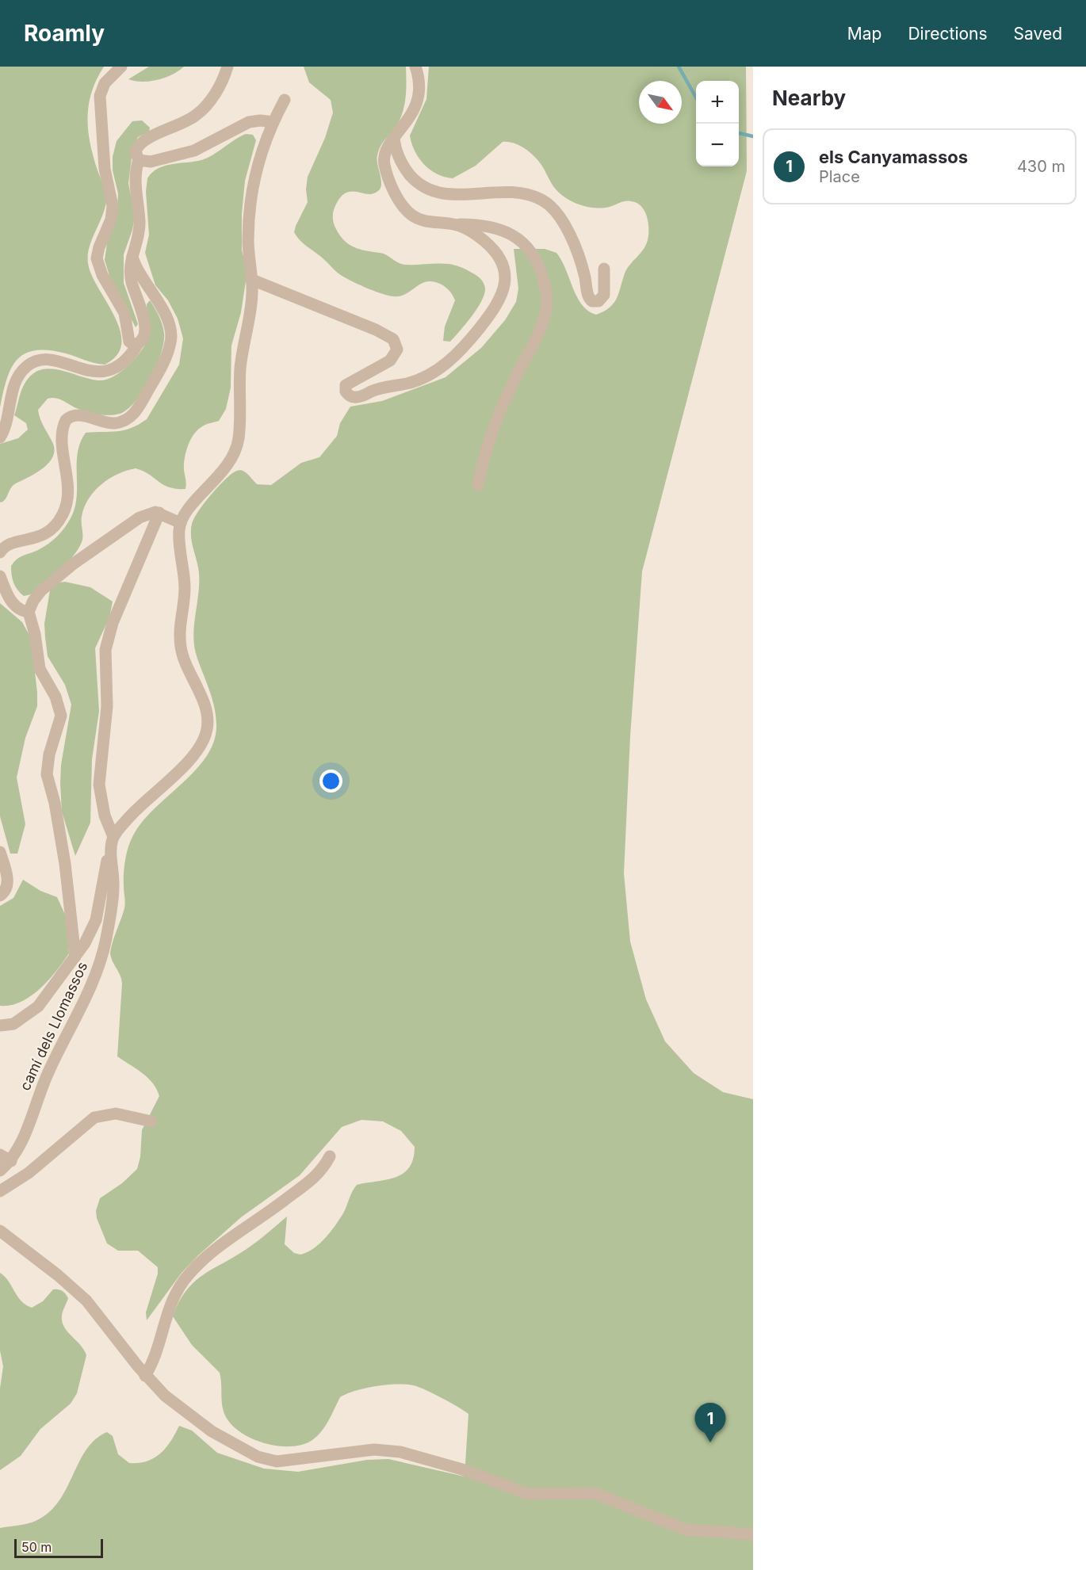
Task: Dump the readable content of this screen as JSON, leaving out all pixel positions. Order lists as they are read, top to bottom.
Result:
{
  "streets": {
    "street": ["camí dels Llomassos"]
  },
  "scale_bar": "50 m",
  "north": "bottom right",
  "page": {
    "header": "Roamly",
    "nav": ["Map", "Directions", "Saved"],
    "heading": "Nearby",
    "map_buttons": ["+", "−"],
    "list": [
      {
        "mark": "1",
        "name": "els Canyamassos",
        "note": "Place",
        "value": "430 m"
      }
    ],
    "pins": "1",
    "scale": "50 m"
  }
}
